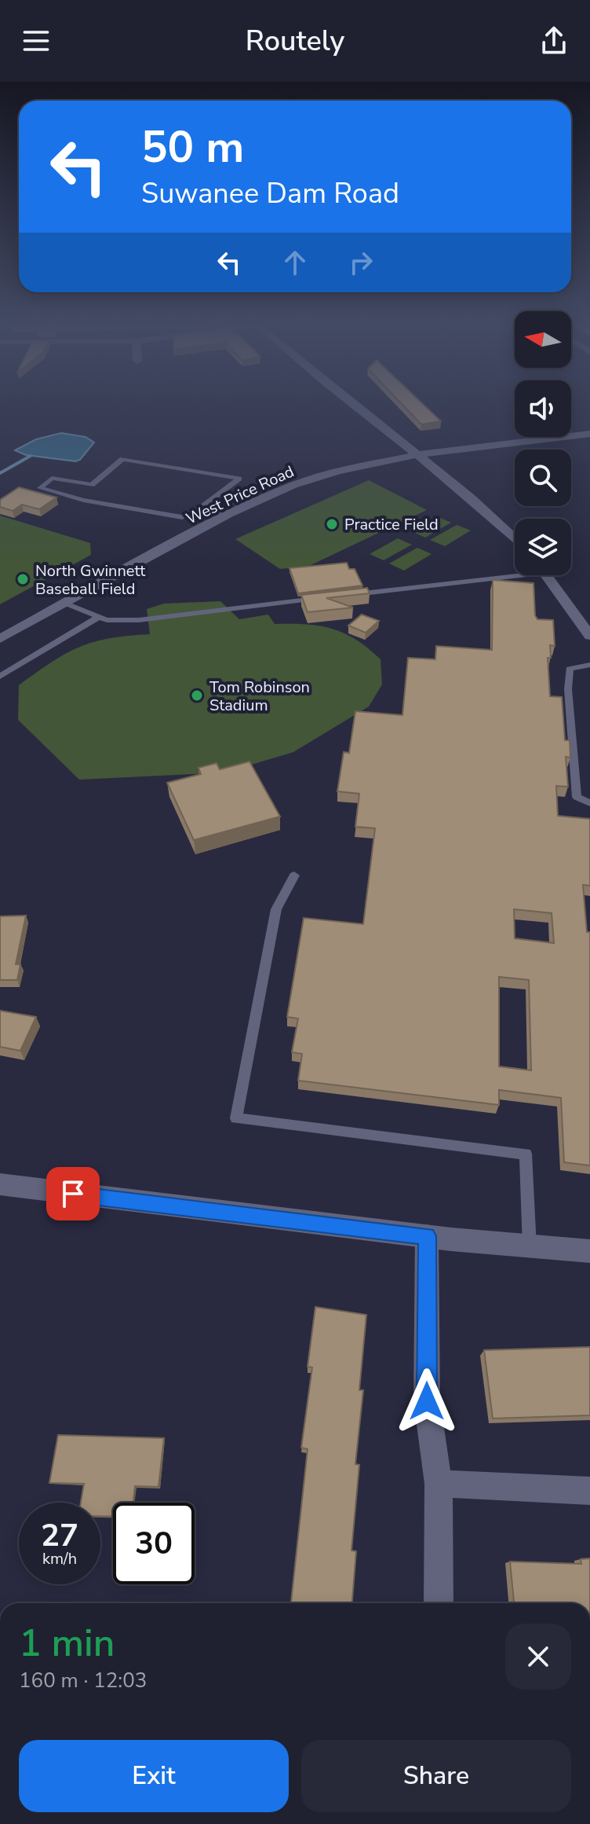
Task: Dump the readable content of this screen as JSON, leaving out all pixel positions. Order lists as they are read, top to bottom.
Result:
{
  "streets": {
    "street": ["West Price Road"]
  },
  "places": ["Practice Field", "North Gwinnett Baseball Field", "Tom Robinson Stadium"],
  "north": "left",
  "page": {
    "header": "Routely",
    "turn": ["50 m", "Suwanee Dam Road"],
    "speed": "27 km/h",
    "limit": "30",
    "heading": ["1 min", "160 m · 12:03"],
    "buttons": ["Exit", "Share"]
  }
}
